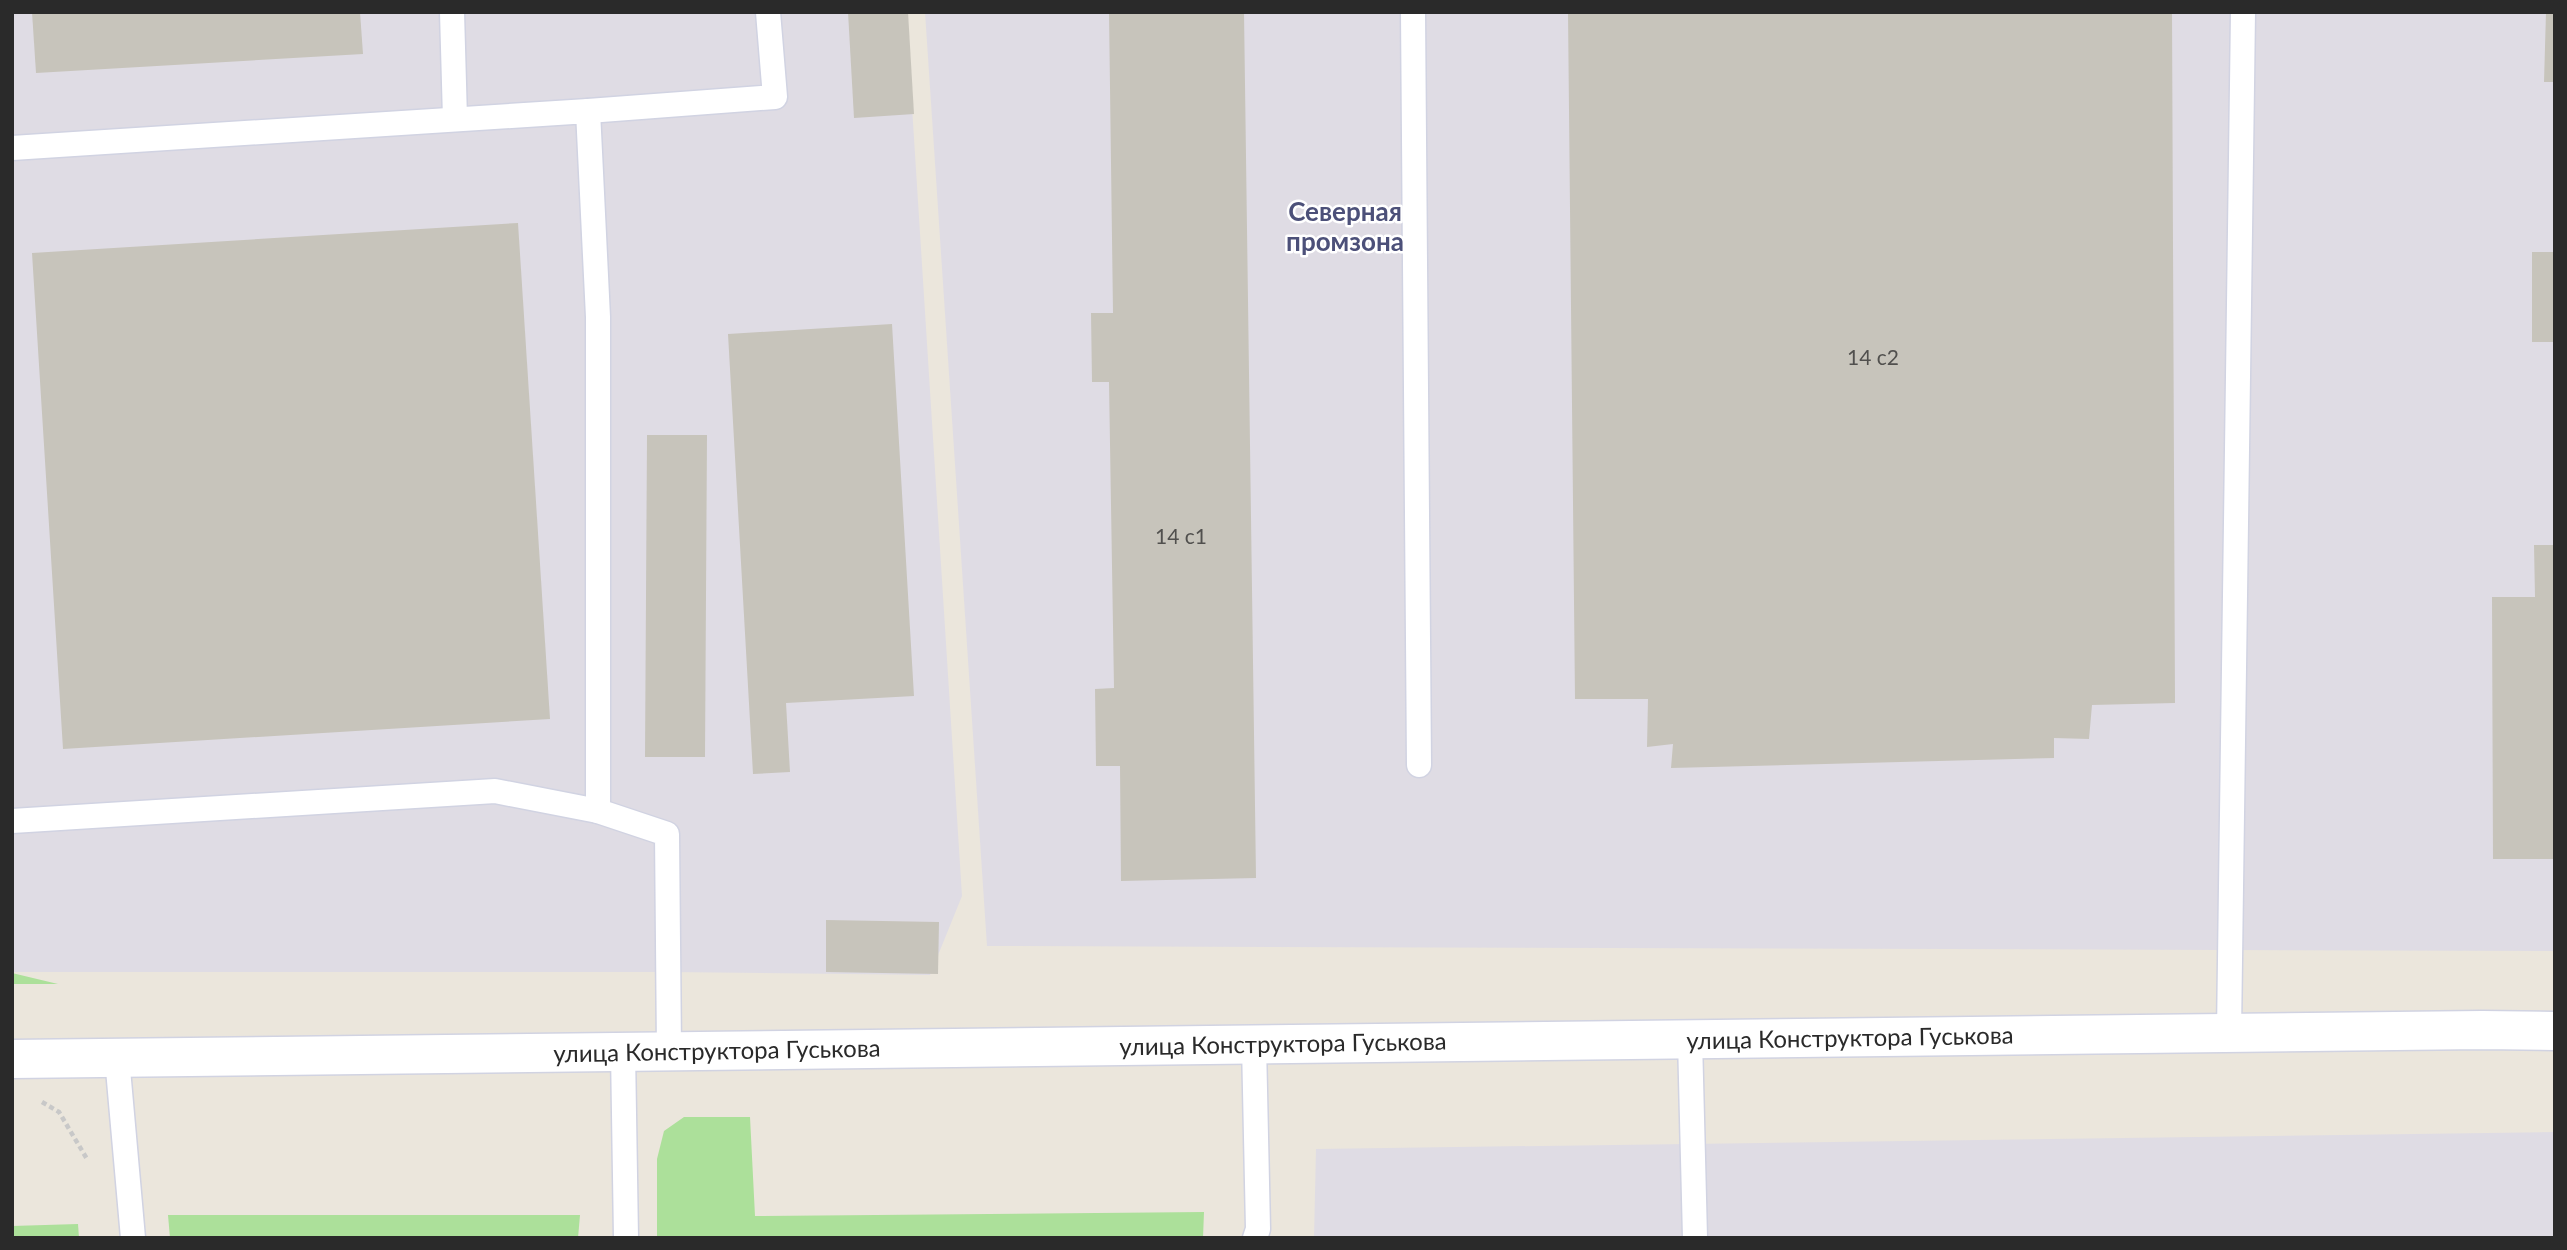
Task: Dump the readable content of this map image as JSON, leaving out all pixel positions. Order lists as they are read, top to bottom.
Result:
{
  "streets": {
    "street": ["улица Конструктора Гуськова"]
  },
  "districts": ["Северная промзона"],
  "house_numbers": ["14 с2", "14 с1"]
}
